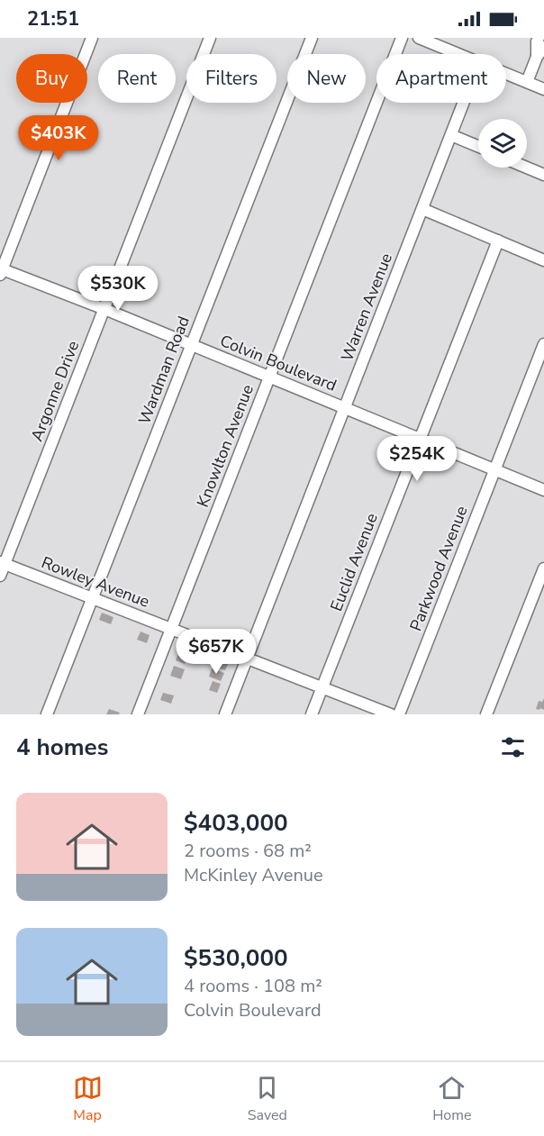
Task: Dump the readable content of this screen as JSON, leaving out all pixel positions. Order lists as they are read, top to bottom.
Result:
{
  "streets": {
    "street": [
      "Warren Avenue",
      "Colvin Boulevard",
      "Wardman Road",
      "Argonne Drive",
      "Knowlton Avenue",
      "Euclid Avenue",
      "Parkwood Avenue",
      "Rowley Avenue"
    ]
  },
  "crossings": [
    ["Warren Avenue", "Colvin Boulevard"],
    ["Warren Avenue", "Rowley Avenue"],
    ["Colvin Boulevard", "Wardman Road"],
    ["Colvin Boulevard", "Argonne Drive"],
    ["Colvin Boulevard", "Knowlton Avenue"],
    ["Colvin Boulevard", "Euclid Avenue"],
    ["Colvin Boulevard", "Parkwood Avenue"],
    ["Wardman Road", "Rowley Avenue"],
    ["Argonne Drive", "Rowley Avenue"],
    ["Knowlton Avenue", "Rowley Avenue"],
    ["Euclid Avenue", "Rowley Avenue"]
  ],
  "page": {
    "status": "21:51",
    "chip": [
      "Buy",
      "Rent",
      "Filters",
      "New",
      "Apartment"
    ],
    "price": [
      "$403K",
      "$530K",
      "$254K",
      "$657K"
    ],
    "heading": "4 homes",
    "list": [
      {
        "name": "$403,000",
        "note": "2 rooms · 68 m² · McKinley Avenue"
      },
      {
        "name": "$530,000",
        "note": "4 rooms · 108 m² · Colvin Boulevard"
      }
    ],
    "tabs": ["Map", "Saved", "Home"]
  }
}
